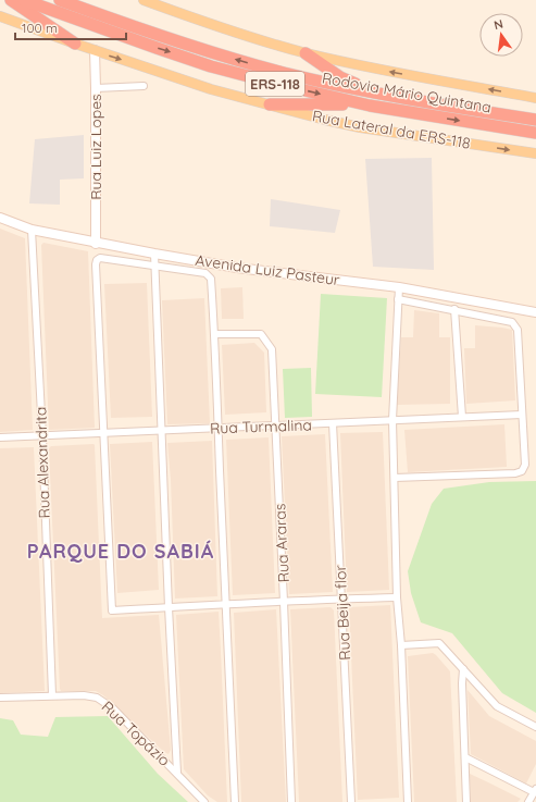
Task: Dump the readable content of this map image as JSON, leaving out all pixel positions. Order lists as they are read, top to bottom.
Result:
{
  "streets": {
    "highway": ["ERS-118", "Rodovia Mário Quintana"],
    "main road": ["Rua Lateral da ERS-118", "Rua Luiz Lopes", "Avenida Luiz Pasteur"],
    "street": [
      "Rua Turmalina",
      "Rua Alexandrita",
      "Rua Araras",
      "Rua Beija flor",
      "Rua Topázio"
    ]
  },
  "crossings": [
    ["Rua Lateral da ERS-118", "Rua Luiz Lopes"],
    ["Rua Luiz Lopes", "Avenida Luiz Pasteur"],
    ["Avenida Luiz Pasteur", "Rua Alexandrita"],
    ["Rua Turmalina", "Rua Alexandrita"],
    ["Rua Turmalina", "Rua Araras"],
    ["Rua Turmalina", "Rua Beija flor"],
    ["Rua Alexandrita", "Rua Topázio"]
  ],
  "districts": ["PARQUE DO SABIÁ"],
  "scale_bar": "100 m",
  "north": "top"
}
